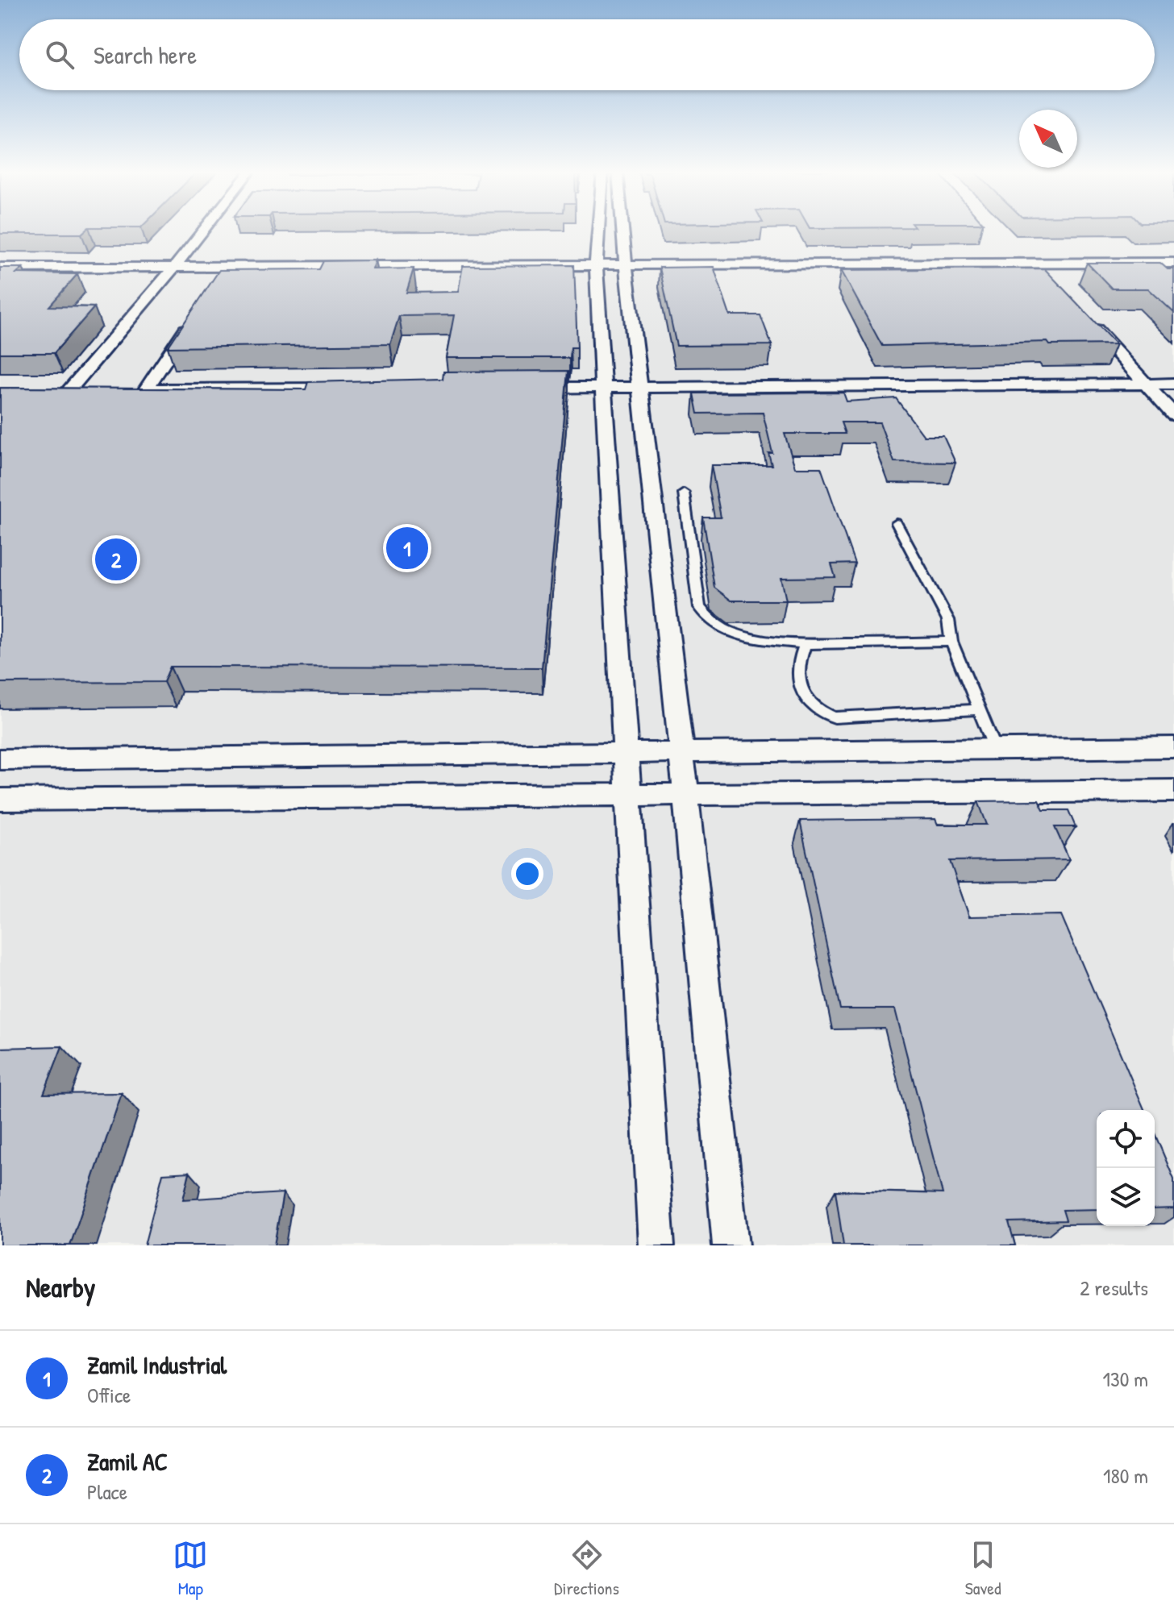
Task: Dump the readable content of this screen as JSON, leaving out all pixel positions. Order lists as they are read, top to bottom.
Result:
{
  "north": "top left",
  "page": {
    "search": "Search here",
    "pins": ["1", "2"],
    "heading": ["Nearby", "2 results"],
    "list": [
      {
        "mark": "1",
        "name": "Zamil Industrial",
        "note": "Office",
        "value": "130 m"
      },
      {
        "mark": "2",
        "name": "Zamil AC",
        "note": "Place",
        "value": "180 m"
      }
    ],
    "nav": ["Map", "Directions", "Saved"]
  }
}
